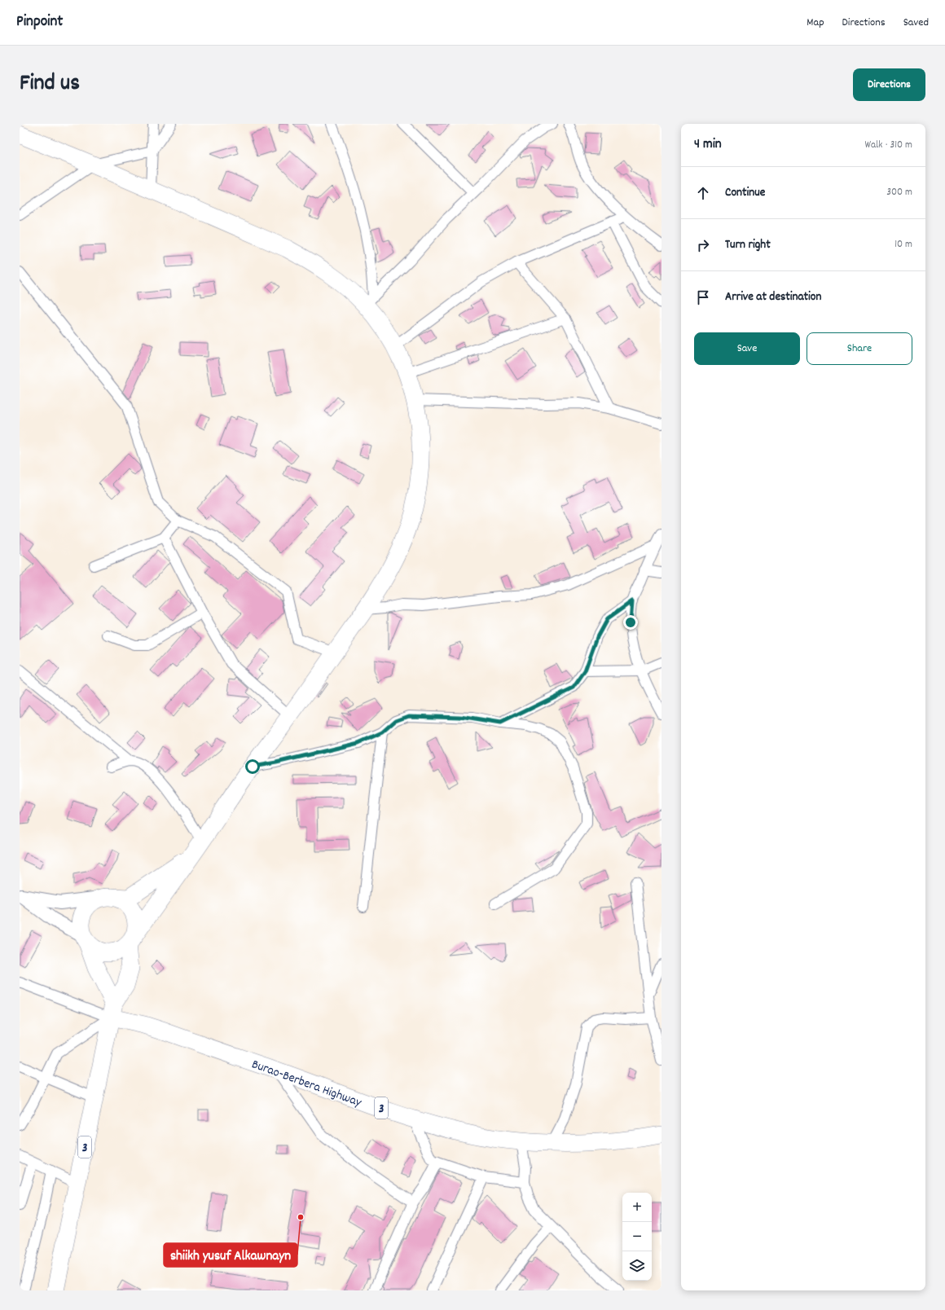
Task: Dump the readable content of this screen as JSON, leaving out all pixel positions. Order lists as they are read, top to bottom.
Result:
{
  "streets": {
    "highway": ["Burao-Berbera Highway", "3"]
  },
  "crossings": [
    ["Burao-Berbera Highway", "3"]
  ],
  "places": ["shiikh yusuf Alkawnayn"],
  "page": {
    "header": "Pinpoint",
    "nav": ["Map", "Directions", "Saved"],
    "title": "Find us",
    "buttons": [
      "Directions",
      ["Save", "Share"]
    ],
    "heading": ["4 min", "Walk · 310 m"],
    "list": [
      ["Continue", "300 m"],
      ["Turn right", "10 m"],
      "Arrive at destination"
    ],
    "map_buttons": ["+", "−"]
  }
}
